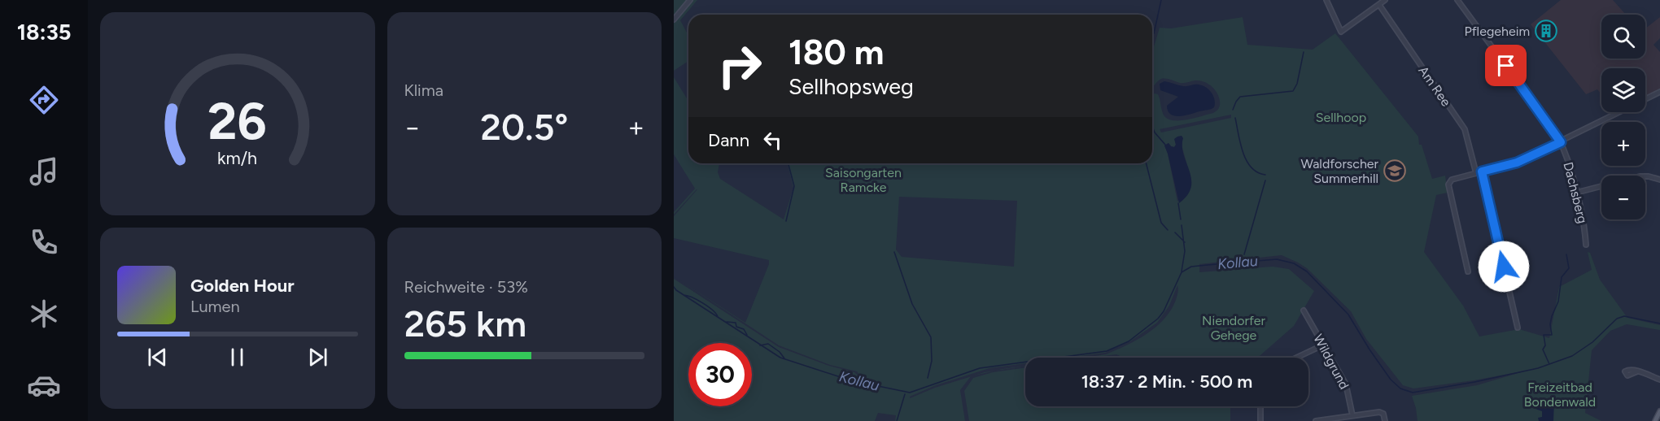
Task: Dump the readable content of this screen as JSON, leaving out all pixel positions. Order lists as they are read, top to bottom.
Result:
{
  "streets": {
    "street": ["Am Ree", "Dachsberg", "Wildgrund"]
  },
  "water": ["Kollau"],
  "parks": [
    "Sellhoop",
    "Saisongarten Ramcke",
    "Niendorfer Gehege",
    "Freizeitbad Bondenwald"
  ],
  "places": {
    "building": ["Pflegeheim"],
    "school or university": ["Waldforscher Summerhill"]
  },
  "page": {
    "tabs": "18:35",
    "tile": [
      "Klima",
      ["Reichweite · 53%", "265 km"]
    ],
    "map_buttons": ["+", "−"],
    "turn": ["180 m", "Sellhopsweg"],
    "heat": ["−", "20.5°", "+"],
    "then": "Dann",
    "song": ["Golden Hour", "Lumen"],
    "limit": "30",
    "trip": "18:37 · 2 Min. · 500 m",
    "gauge": ["26", "km/h"]
  }
}
